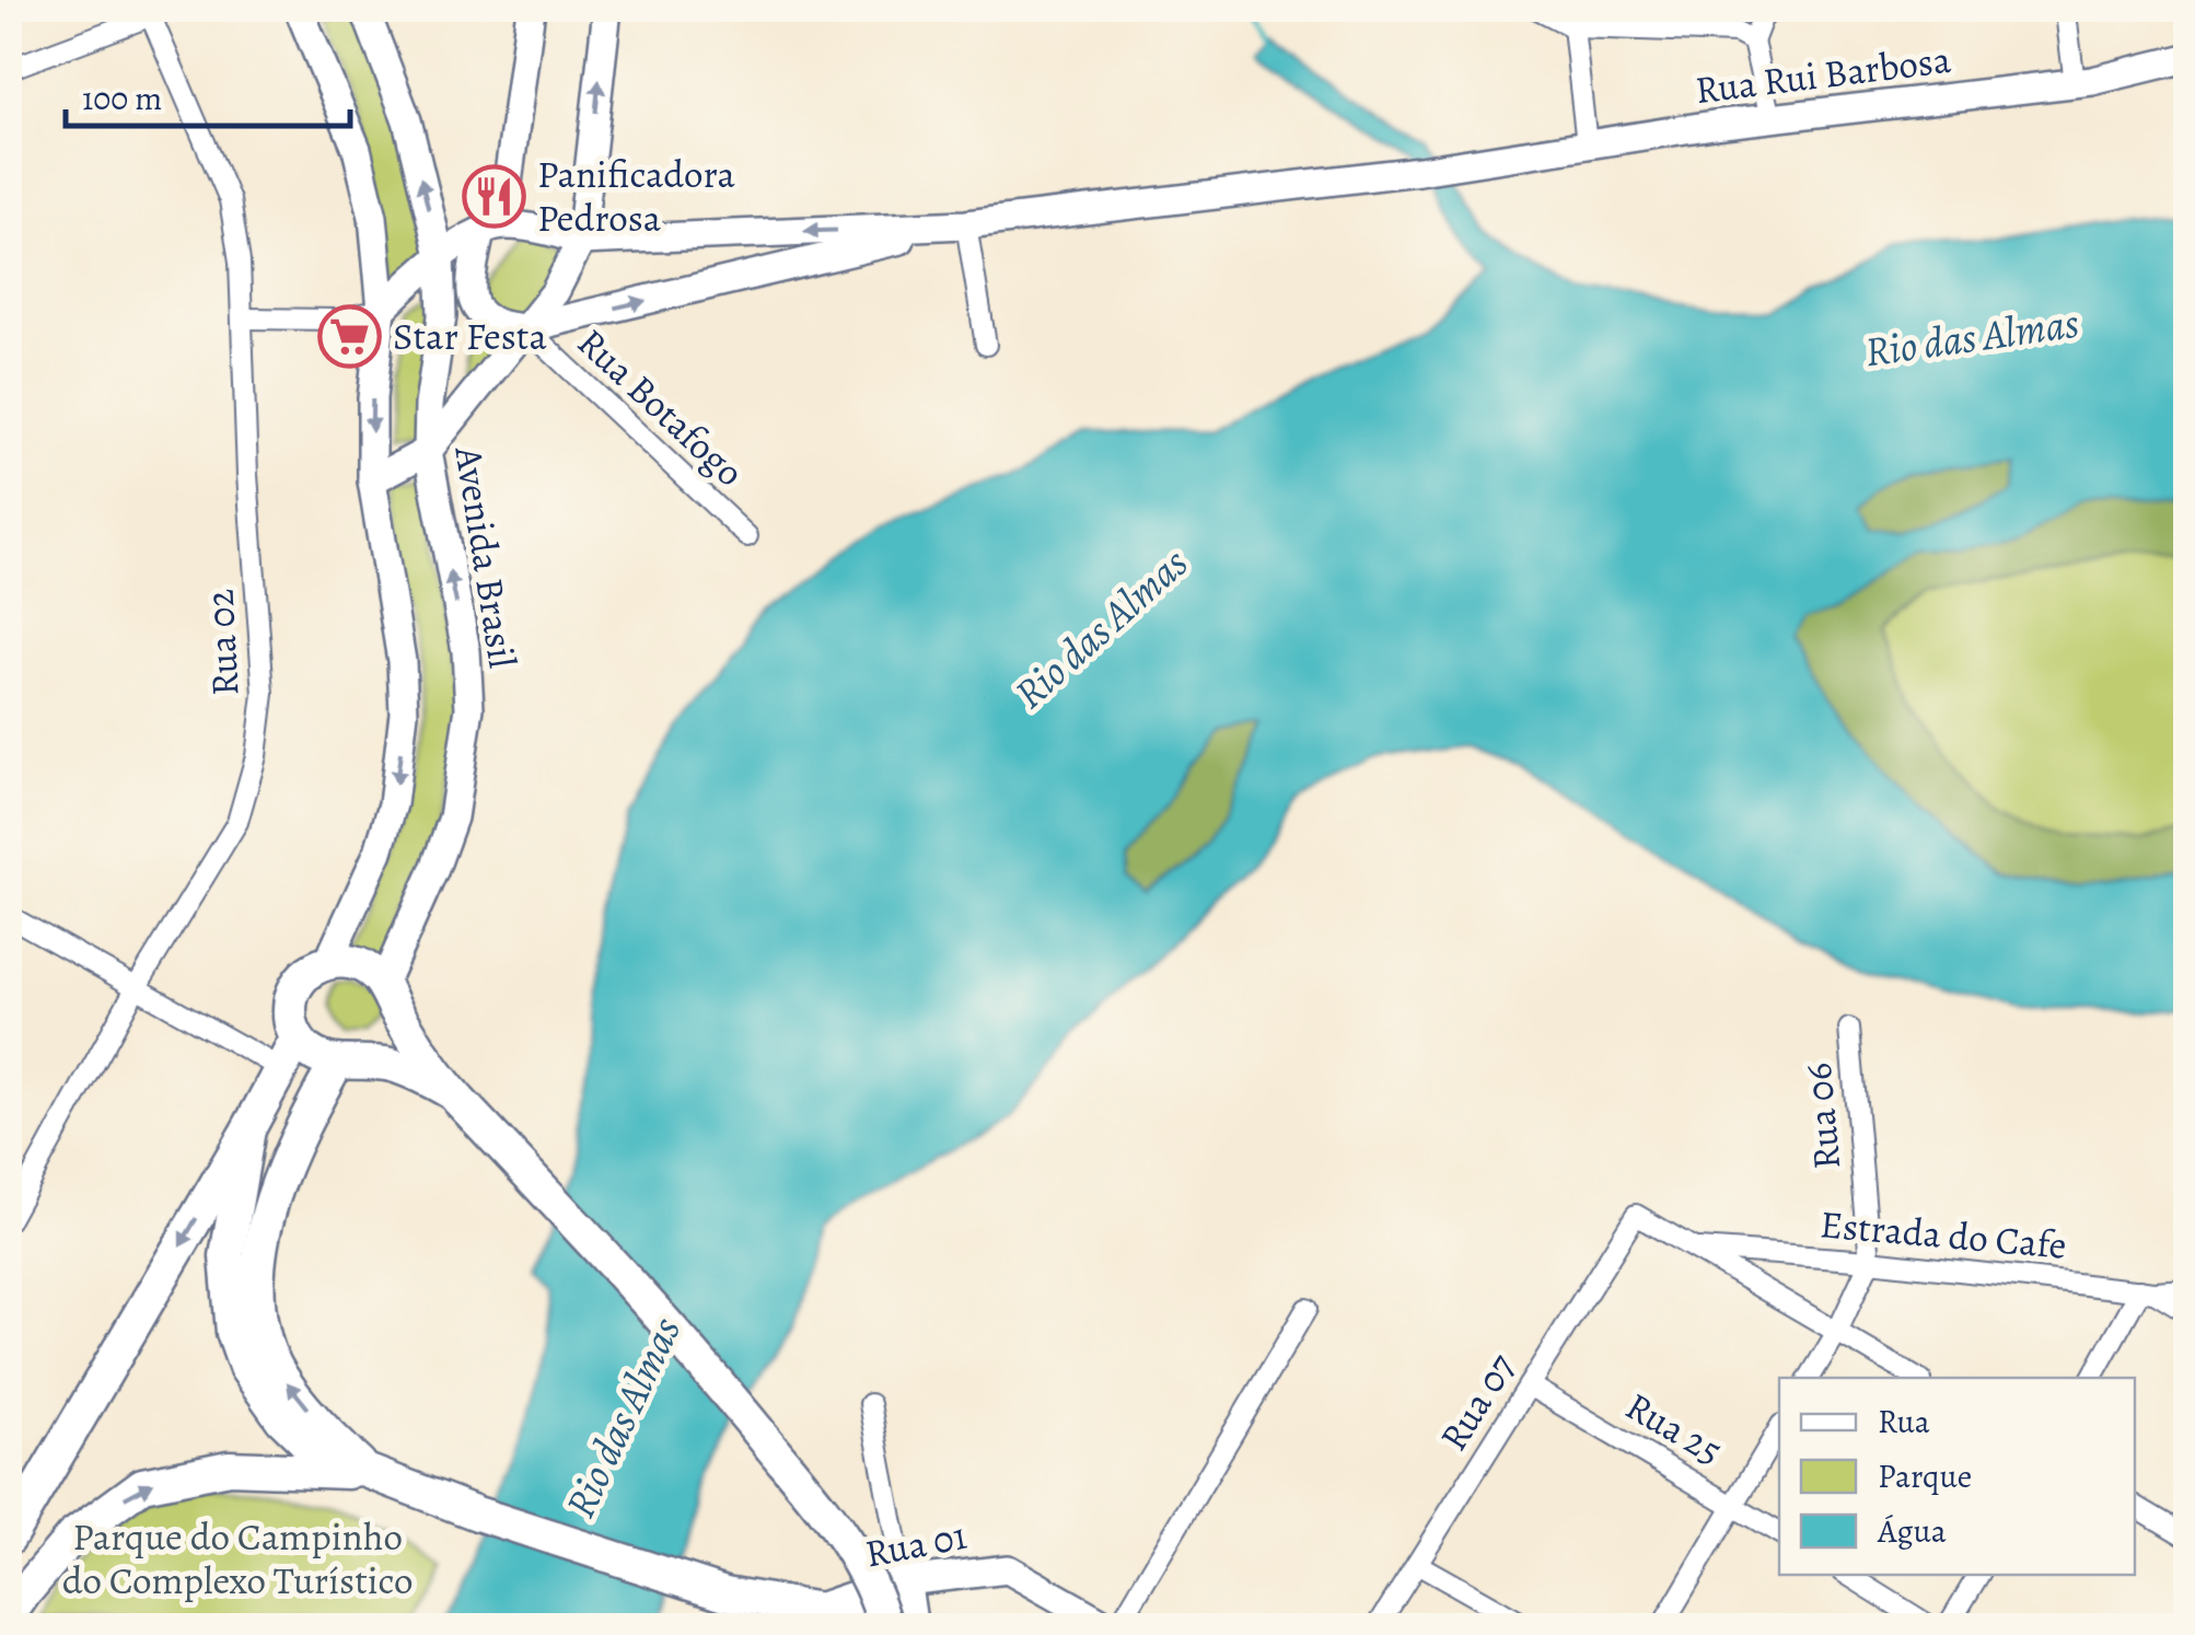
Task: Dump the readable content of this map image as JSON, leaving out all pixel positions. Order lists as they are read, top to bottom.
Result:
{
  "streets": {
    "main road": ["Rua Rui Barbosa", "Avenida Brasil", "Rua 01"],
    "street": [
      "Rua Botafogo",
      "Rua 02",
      "Rua 06",
      "Estrada do Cafe",
      "Rua 07",
      "Rua 25"
    ]
  },
  "crossings": [
    ["Rua 06", "Estrada do Cafe"],
    ["Estrada do Cafe", "Rua 07"],
    ["Rua 07", "Rua 25"]
  ],
  "water": ["Rio das Almas"],
  "parks": ["Parque do Campinho do Complexo Turístico"],
  "places": {
    "restaurant": ["Panificadora Pedrosa"],
    "supermarket": ["Star Festa"]
  },
  "legend": ["Rua", "Parque", "Água"],
  "scale_bar": "100 m"
}
